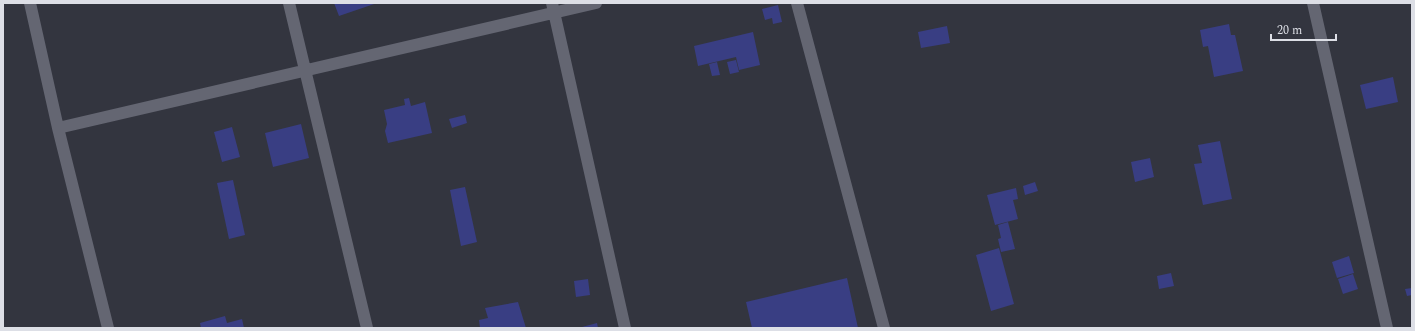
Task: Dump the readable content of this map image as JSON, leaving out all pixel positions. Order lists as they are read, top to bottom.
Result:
{
  "scale_bar": "20 m"
}
